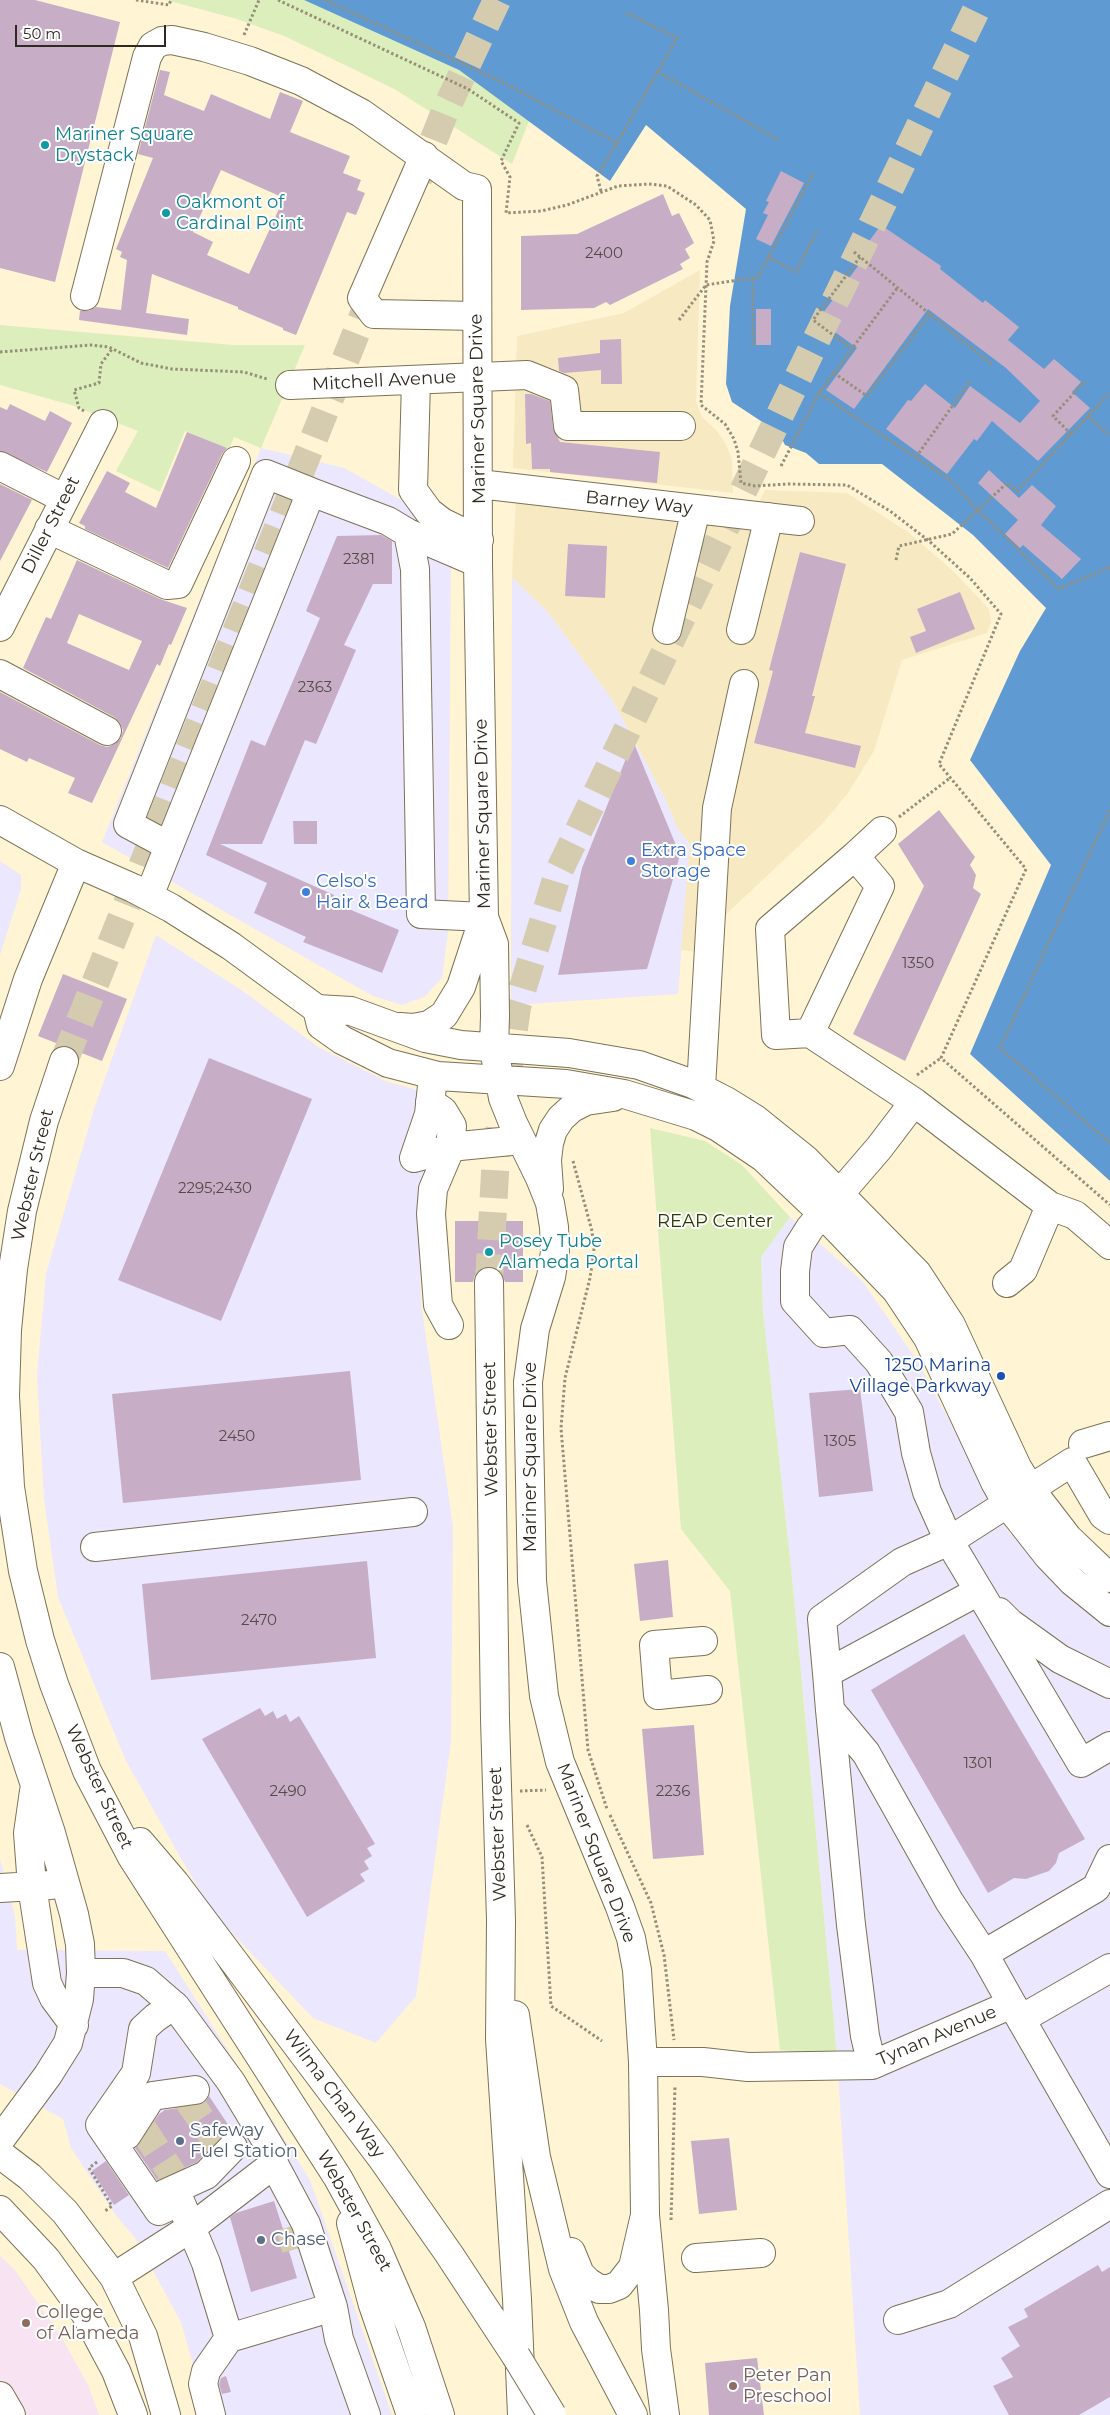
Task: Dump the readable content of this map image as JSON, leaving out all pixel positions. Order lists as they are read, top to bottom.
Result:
{
  "streets": {
    "street": [
      "Mitchell Avenue",
      "Mariner Square Drive",
      "Barney Way",
      "Diller Street",
      "Webster Street",
      "Tynan Avenue",
      "Wilma Chan Way"
    ]
  },
  "crossings": [
    ["Mitchell Avenue", "Mariner Square Drive"],
    ["Mariner Square Drive", "Barney Way"],
    ["Mariner Square Drive", "Tynan Avenue"],
    ["Webster Street", "Wilma Chan Way"]
  ],
  "parks": ["REAP Center"],
  "places": [
    "Mariner Square Drystack",
    "Oakmont of Cardinal Point",
    "Extra Space Storage",
    "Celso's Hair & Beard",
    "Posey Tube Alameda Portal",
    "1250 Marina Village Parkway",
    "Safeway Fuel Station",
    "Chase",
    "College of Alameda",
    "Peter Pan Preschool"
  ],
  "house_numbers": [
    "2400",
    "2381",
    "2363",
    "1350",
    "2295;2430",
    "2450",
    "1305",
    "2470",
    "1301",
    "2490",
    "2236"
  ],
  "scale_bar": "50 m"
}
